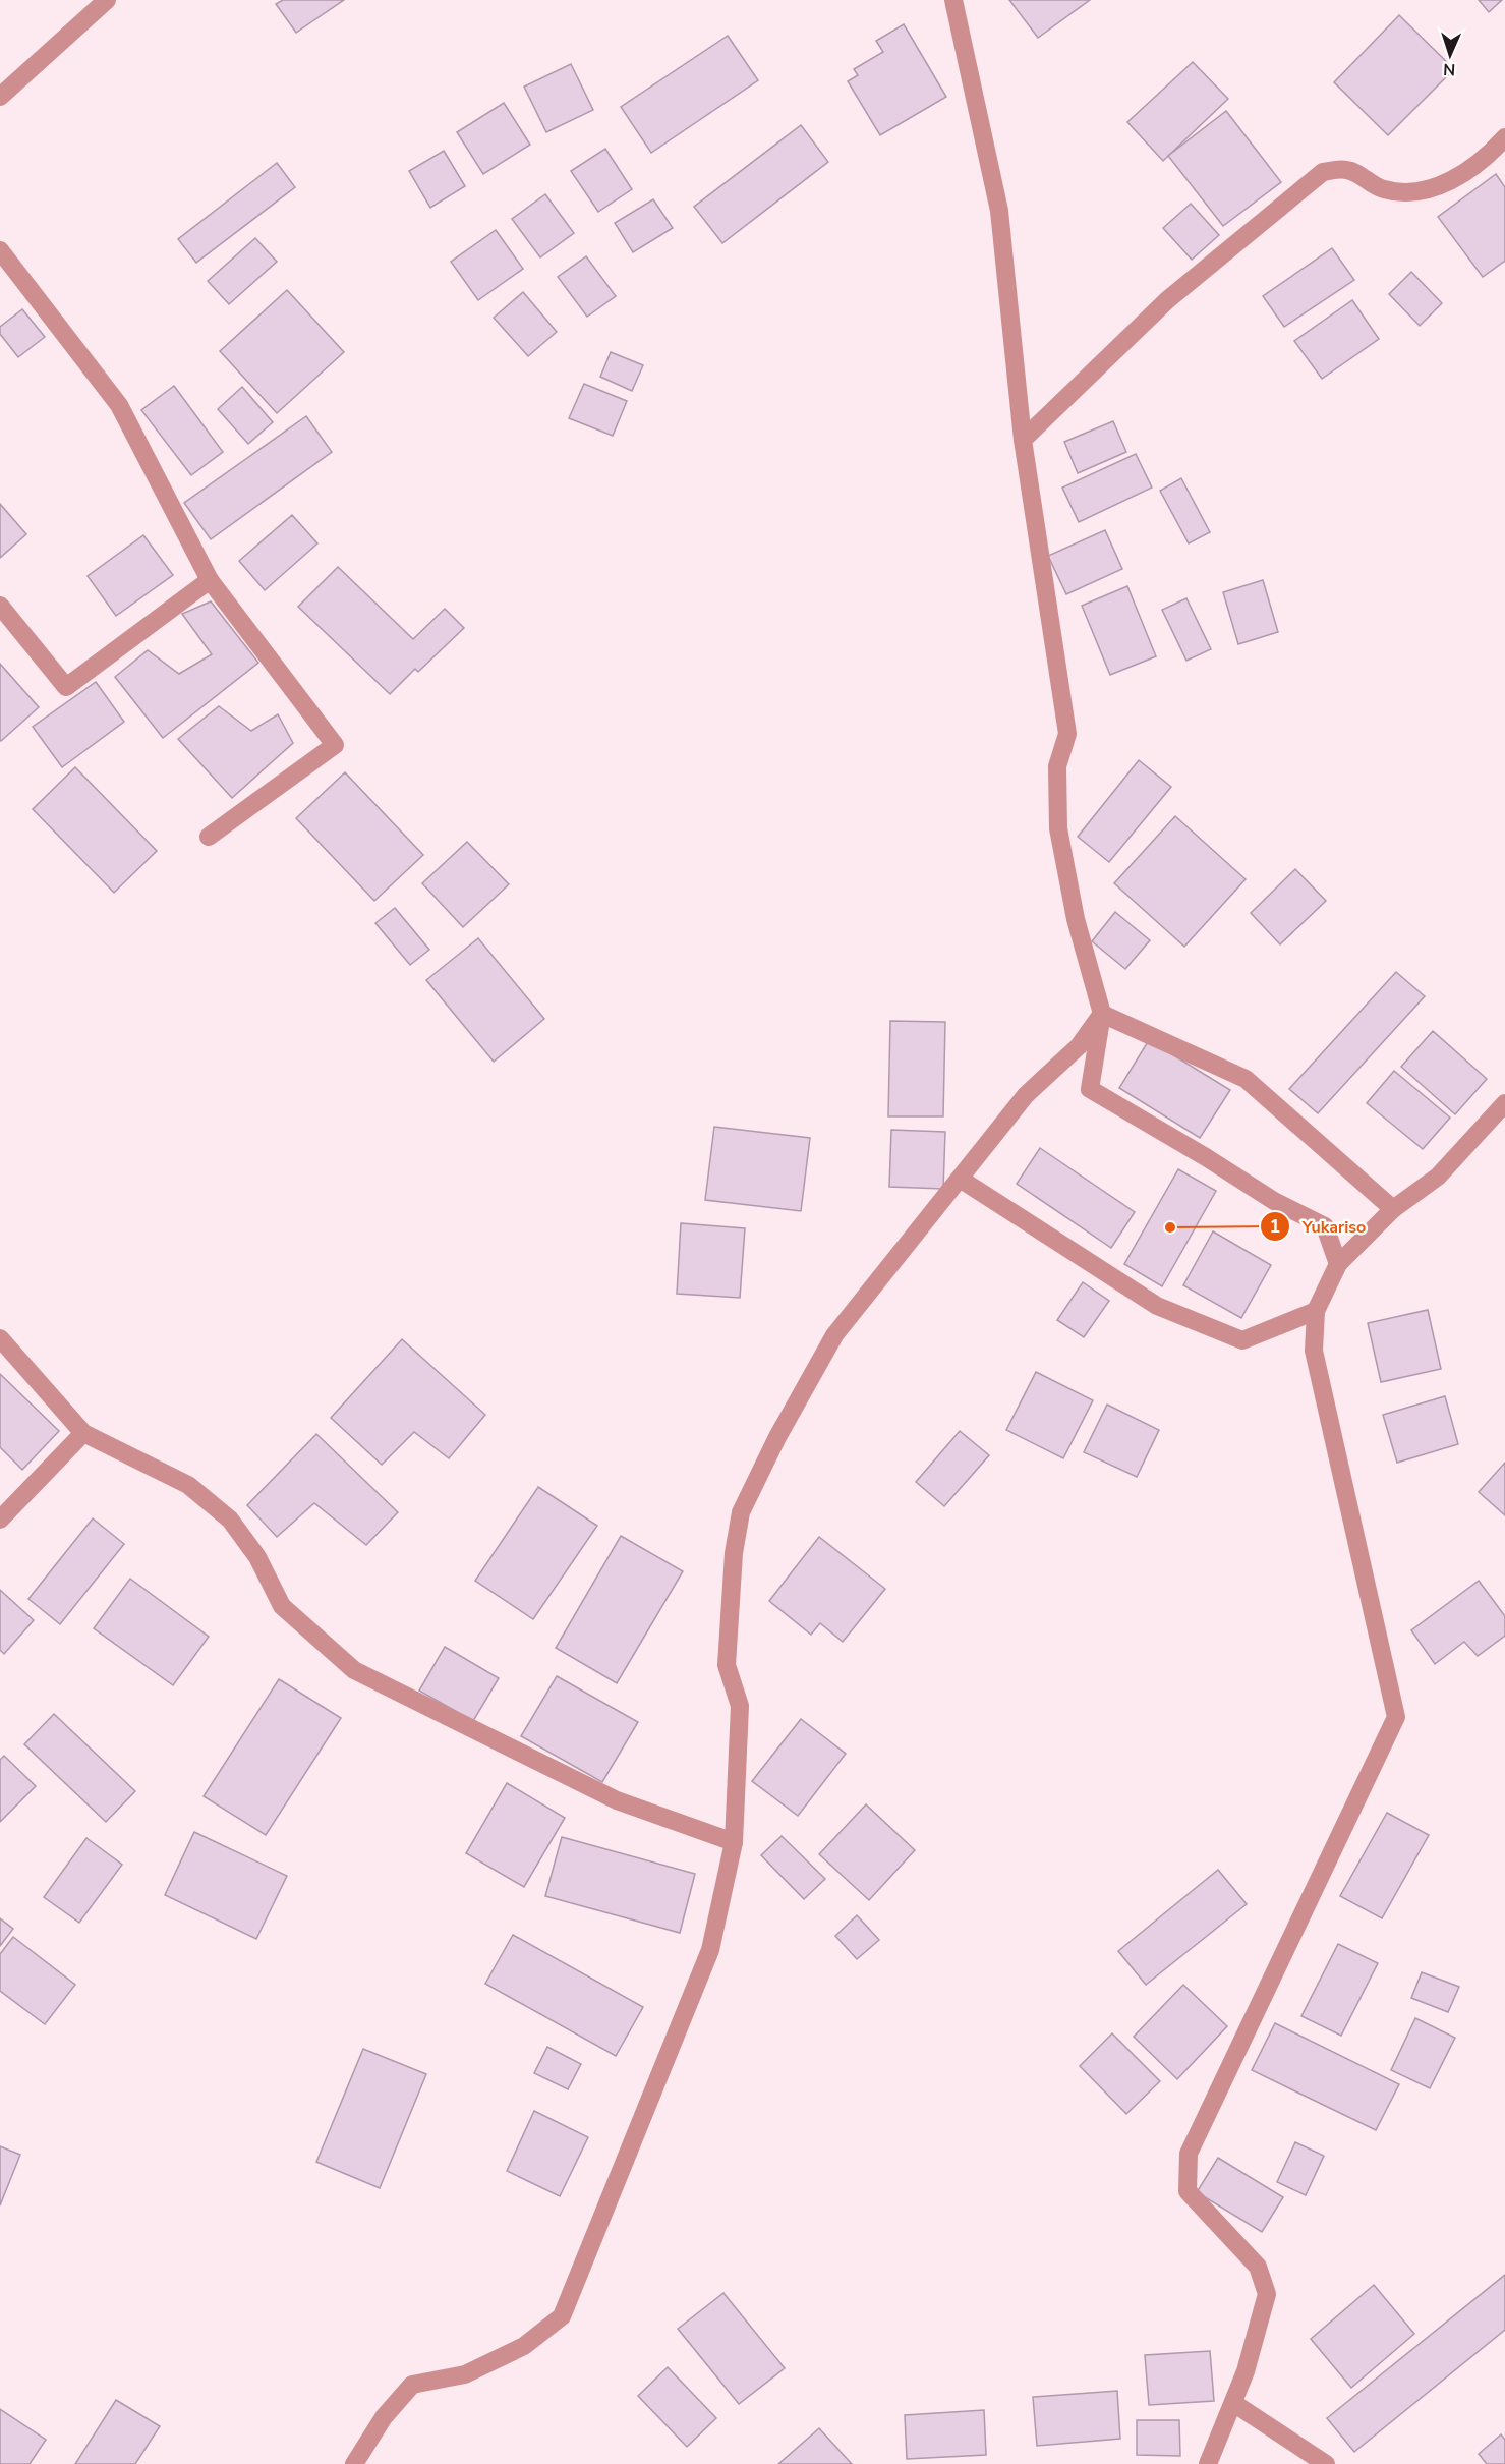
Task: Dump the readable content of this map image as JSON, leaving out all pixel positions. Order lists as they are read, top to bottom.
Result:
{
  "places": ["Yukariso"],
  "north": "bottom"
}
